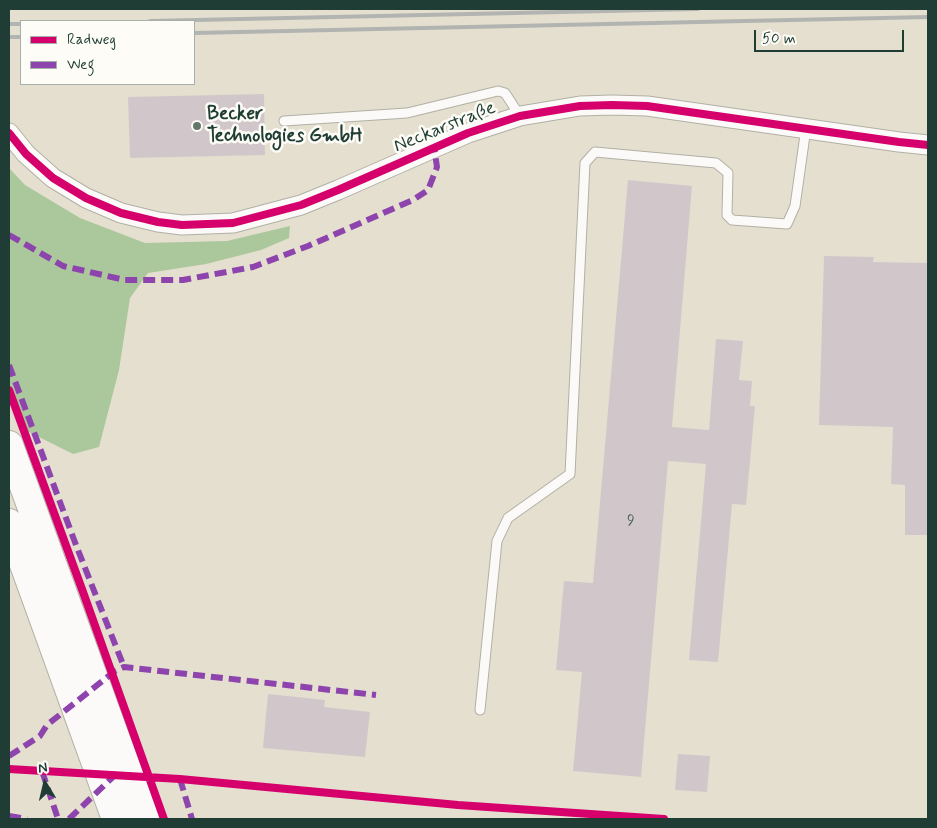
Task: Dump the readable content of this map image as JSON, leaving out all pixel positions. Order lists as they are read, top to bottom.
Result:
{
  "streets": {
    "street": ["Neckarstraße"]
  },
  "places": ["Becker Technologies GmbH"],
  "house_numbers": ["9"],
  "legend": ["Radweg", "Weg"],
  "scale_bar": "50 m",
  "north": "top"
}
